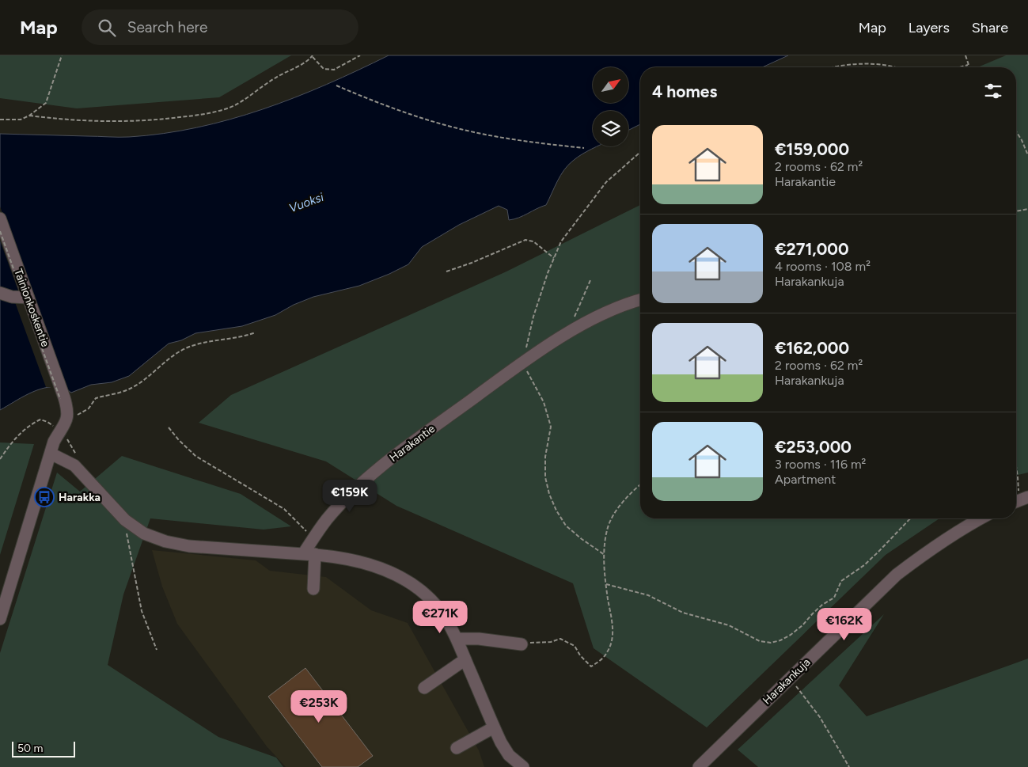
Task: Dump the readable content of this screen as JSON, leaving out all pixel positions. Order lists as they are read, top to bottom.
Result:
{
  "streets": {
    "street": ["Tainionkoskentie", "Harakantie", "Harakankuja"]
  },
  "water": ["Vuoksi"],
  "places": {
    "bus stop": ["Harakka"]
  },
  "scale_bar": "50 m",
  "north": "top right",
  "page": {
    "header": "Map",
    "search": "Search here",
    "nav": ["Map", "Layers", "Share"],
    "heading": "4 homes",
    "list": [
      {
        "name": "€159,000",
        "note": "2 rooms · 62 m² · Harakantie"
      },
      {
        "name": "€271,000",
        "note": "4 rooms · 108 m² · Harakankuja"
      },
      {
        "name": "€162,000",
        "note": "2 rooms · 62 m² · Harakankuja"
      },
      {
        "name": "€253,000",
        "note": "3 rooms · 116 m² · Apartment"
      }
    ],
    "price": [
      "€159K",
      "€271K",
      "€162K",
      "€253K"
    ],
    "scale": "50 m"
  }
}
